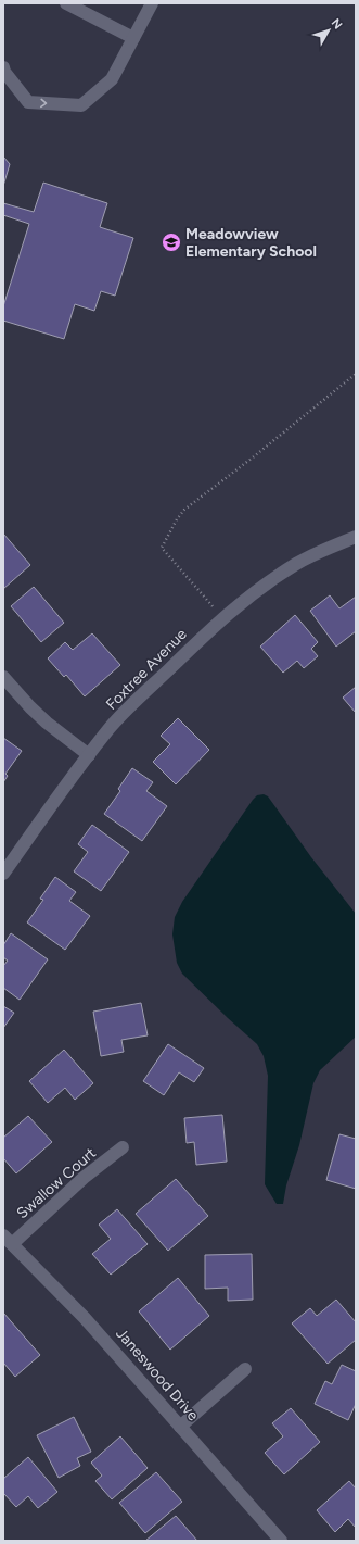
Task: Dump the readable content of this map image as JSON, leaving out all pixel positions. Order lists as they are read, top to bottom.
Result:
{
  "streets": {
    "street": ["Foxtree Avenue", "Swallow Court", "Janeswood Drive"]
  },
  "crossings": [
    ["Swallow Court", "Janeswood Drive"]
  ],
  "places": {
    "school or university": ["Meadowview Elementary School"]
  },
  "north": "top right"
}
